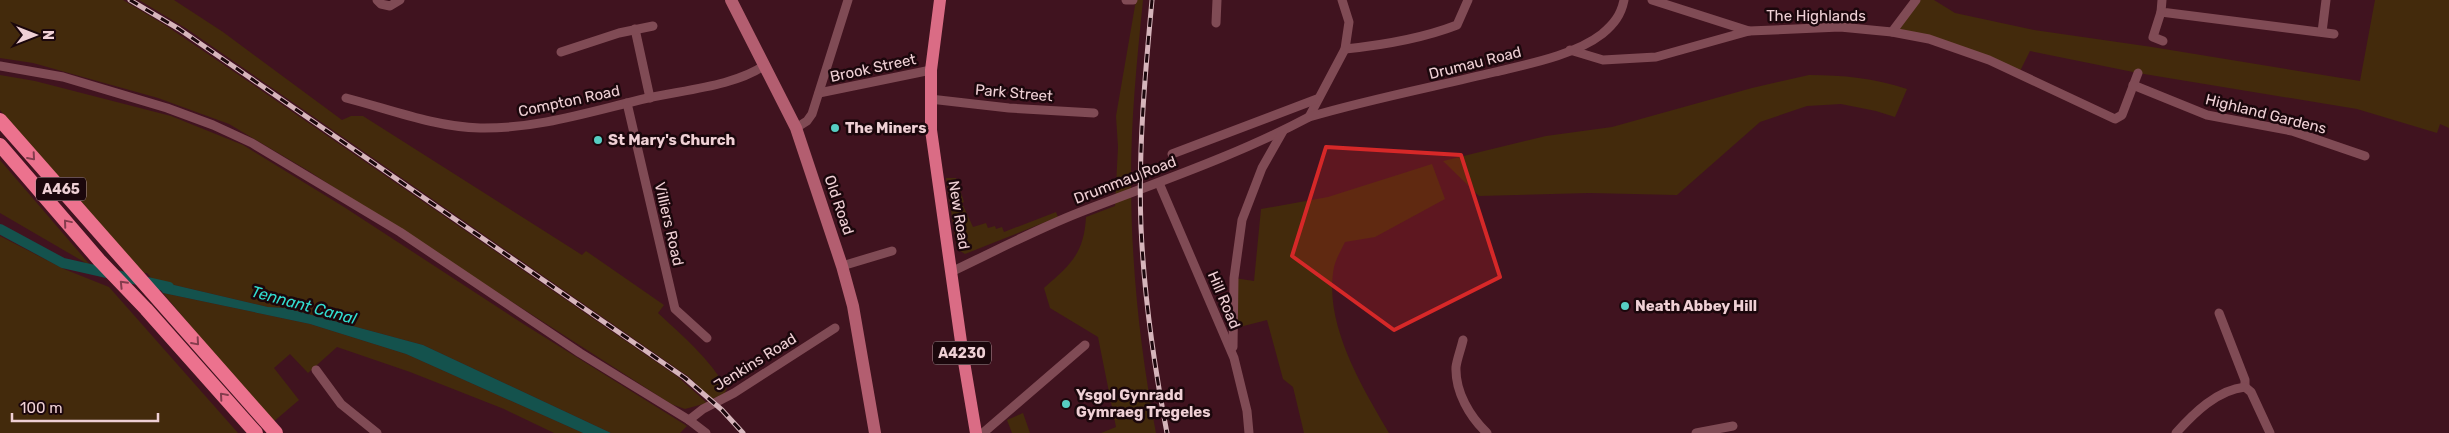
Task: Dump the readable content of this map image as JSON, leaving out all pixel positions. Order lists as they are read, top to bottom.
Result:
{
  "streets": {
    "highway": ["A465"],
    "main road": ["Old Road", "New Road", "A4230"],
    "street": [
      "The Highlands",
      "Drumau Road",
      "Brook Street",
      "Park Street",
      "Compton Road",
      "Highland Gardens",
      "Drummau Road",
      "Villiers Road",
      "Hill Road",
      "Jenkins Road"
    ]
  },
  "crossings": [
    ["The Highlands", "Drumau Road"],
    ["The Highlands", "Highland Gardens"],
    ["Drumau Road", "Drummau Road"],
    ["Brook Street", "New Road"],
    ["Park Street", "New Road"],
    ["Compton Road", "Old Road"],
    ["Compton Road", "Villiers Road"],
    ["Drummau Road", "New Road"],
    ["Drummau Road", "Hill Road"]
  ],
  "water": ["Tennant Canal"],
  "places": [
    "The Miners",
    "St Mary's Church",
    "Neath Abbey Hill",
    "Ysgol Gynradd Gymraeg Tregeles"
  ],
  "scale_bar": "100 m",
  "north": "right"
}
